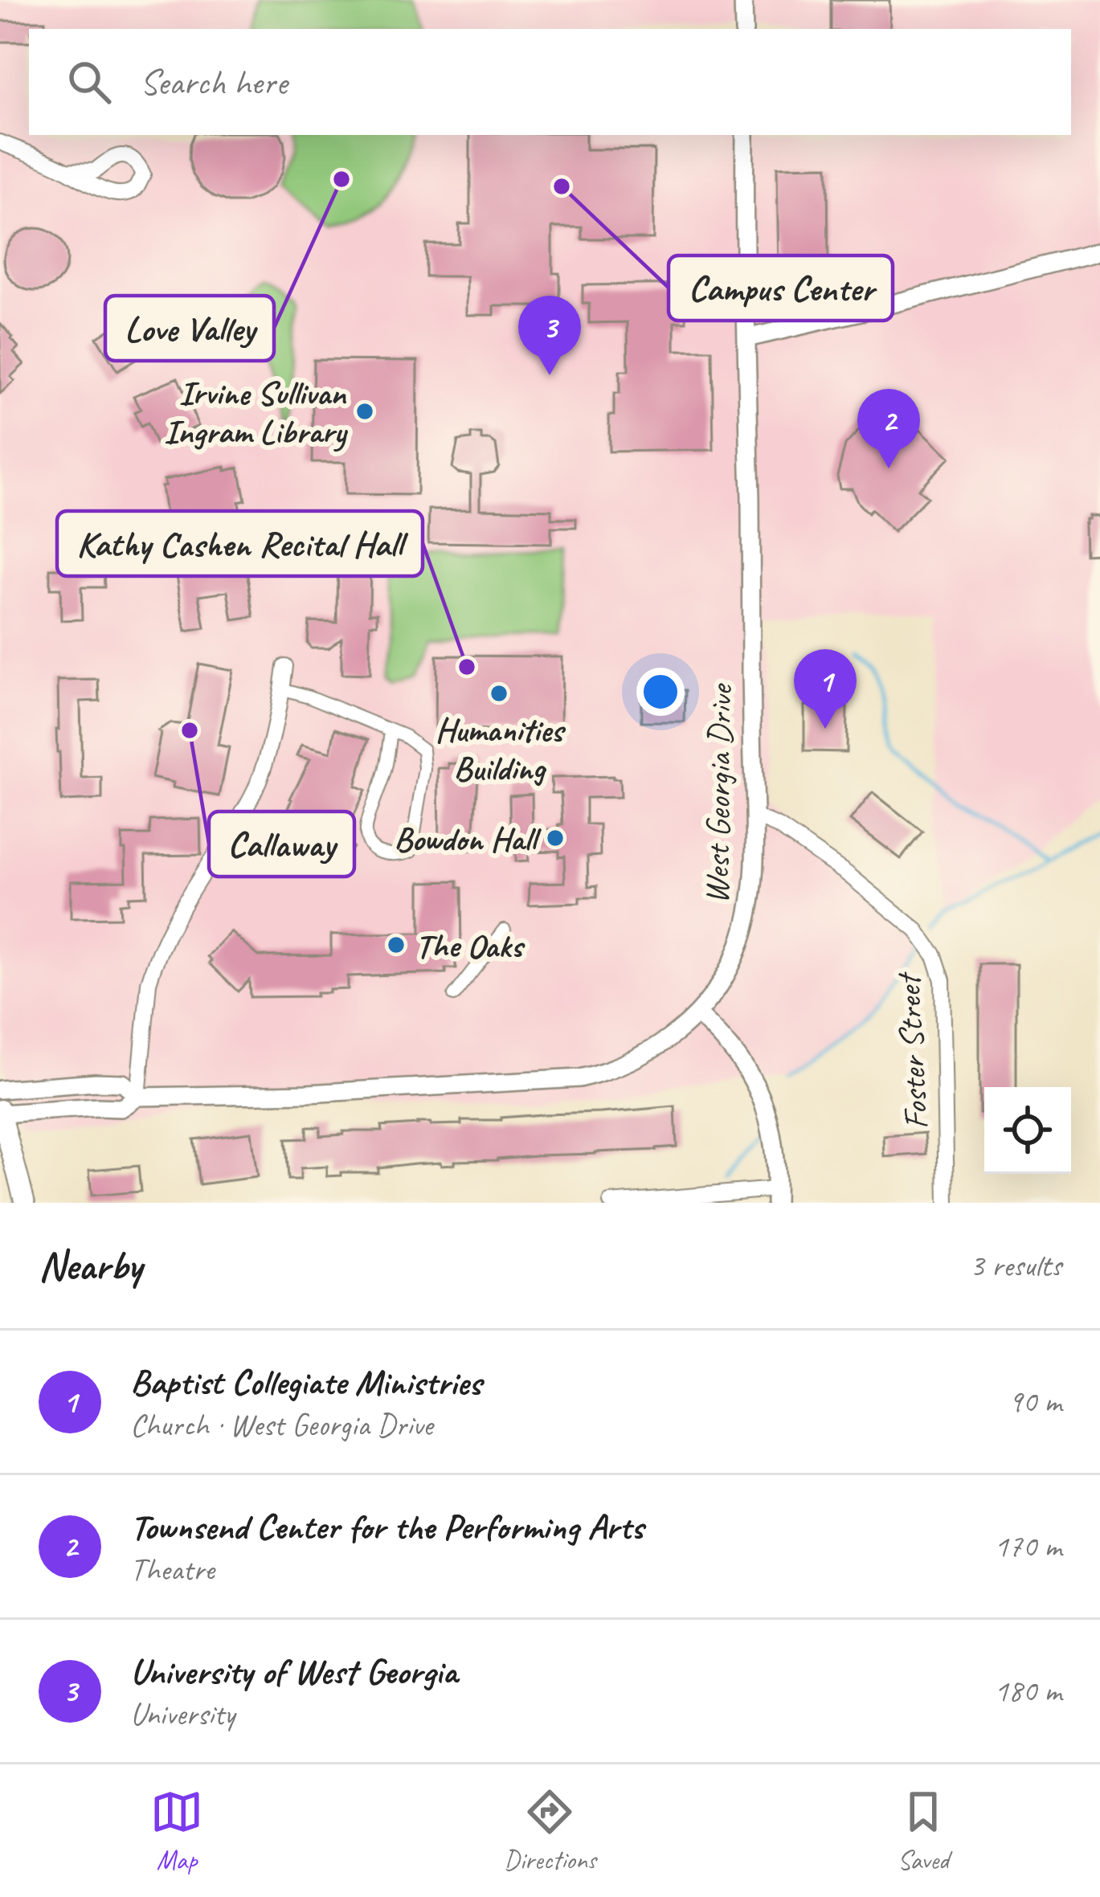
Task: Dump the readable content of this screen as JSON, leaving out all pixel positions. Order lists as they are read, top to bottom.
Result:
{
  "streets": {
    "street": ["West Georgia Drive", "Foster Street"]
  },
  "crossings": [
    ["West Georgia Drive", "Foster Street"]
  ],
  "places": [
    "Love Valley",
    "Campus Center",
    "Irvine Sullivan Ingram Library",
    "Kathy Cashen Recital Hall",
    "Humanities Building",
    "Callaway",
    "Bowdon Hall",
    "The Oaks"
  ],
  "page": {
    "search": "Search here",
    "pins": ["3", "2", "1"],
    "heading": ["Nearby", "3 results"],
    "list": [
      {
        "mark": "1",
        "name": "Baptist Collegiate Ministries",
        "note": "Church · West Georgia Drive",
        "value": "90 m"
      },
      {
        "mark": "2",
        "name": "Townsend Center for the Performing Arts",
        "note": "Theatre",
        "value": "170 m"
      },
      {
        "mark": "3",
        "name": "University of West Georgia",
        "note": "University",
        "value": "180 m"
      }
    ],
    "nav": ["Map", "Directions", "Saved"]
  }
}
